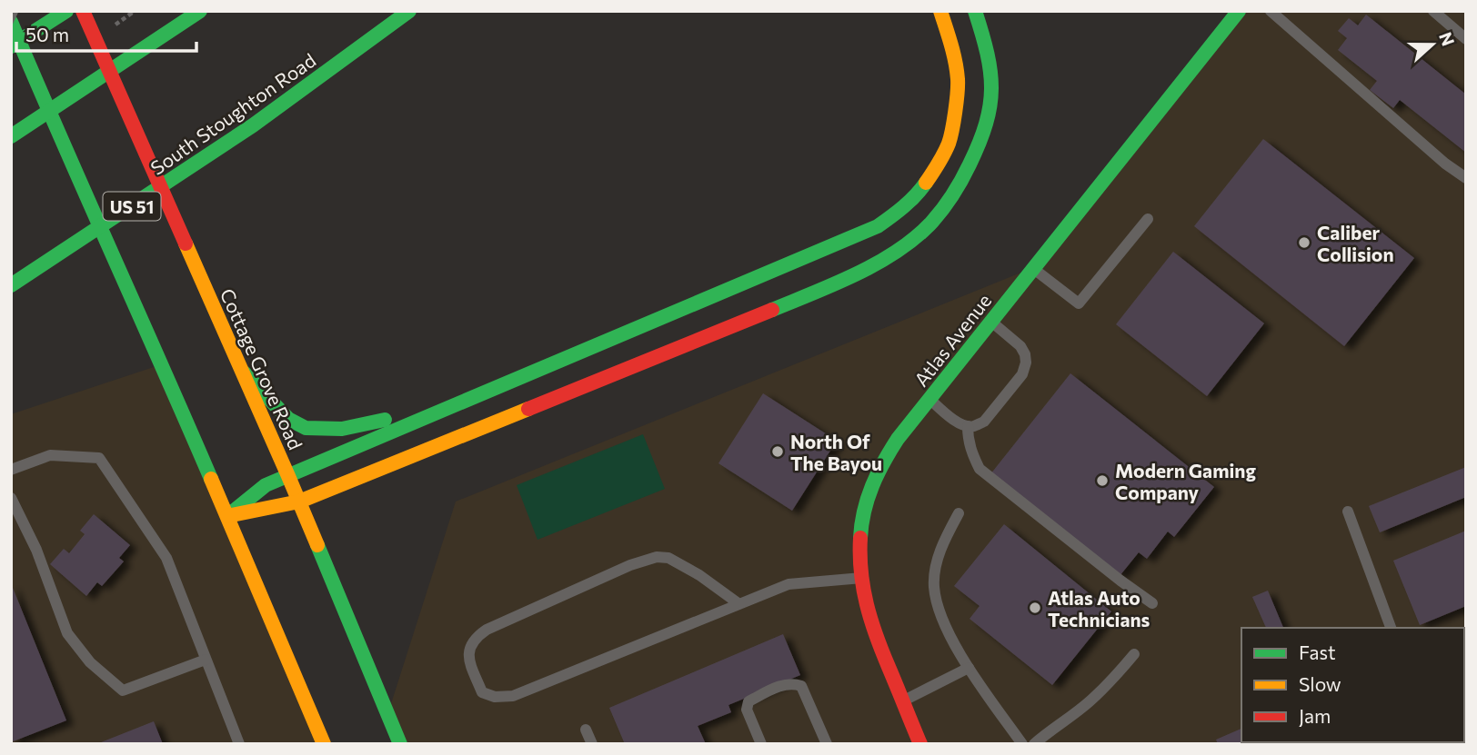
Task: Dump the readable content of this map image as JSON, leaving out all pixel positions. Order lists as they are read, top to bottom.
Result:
{
  "streets": {
    "main road": [
      "South Stoughton Road",
      "US 51",
      "Atlas Avenue",
      "Cottage Grove Road"
    ]
  },
  "places": [
    "Caliber Collision",
    "North Of The Bayou",
    "Modern Gaming Company",
    "Atlas Auto Technicians"
  ],
  "legend": ["Fast", "Slow", "Jam"],
  "scale_bar": "50 m",
  "north": "right"
}
